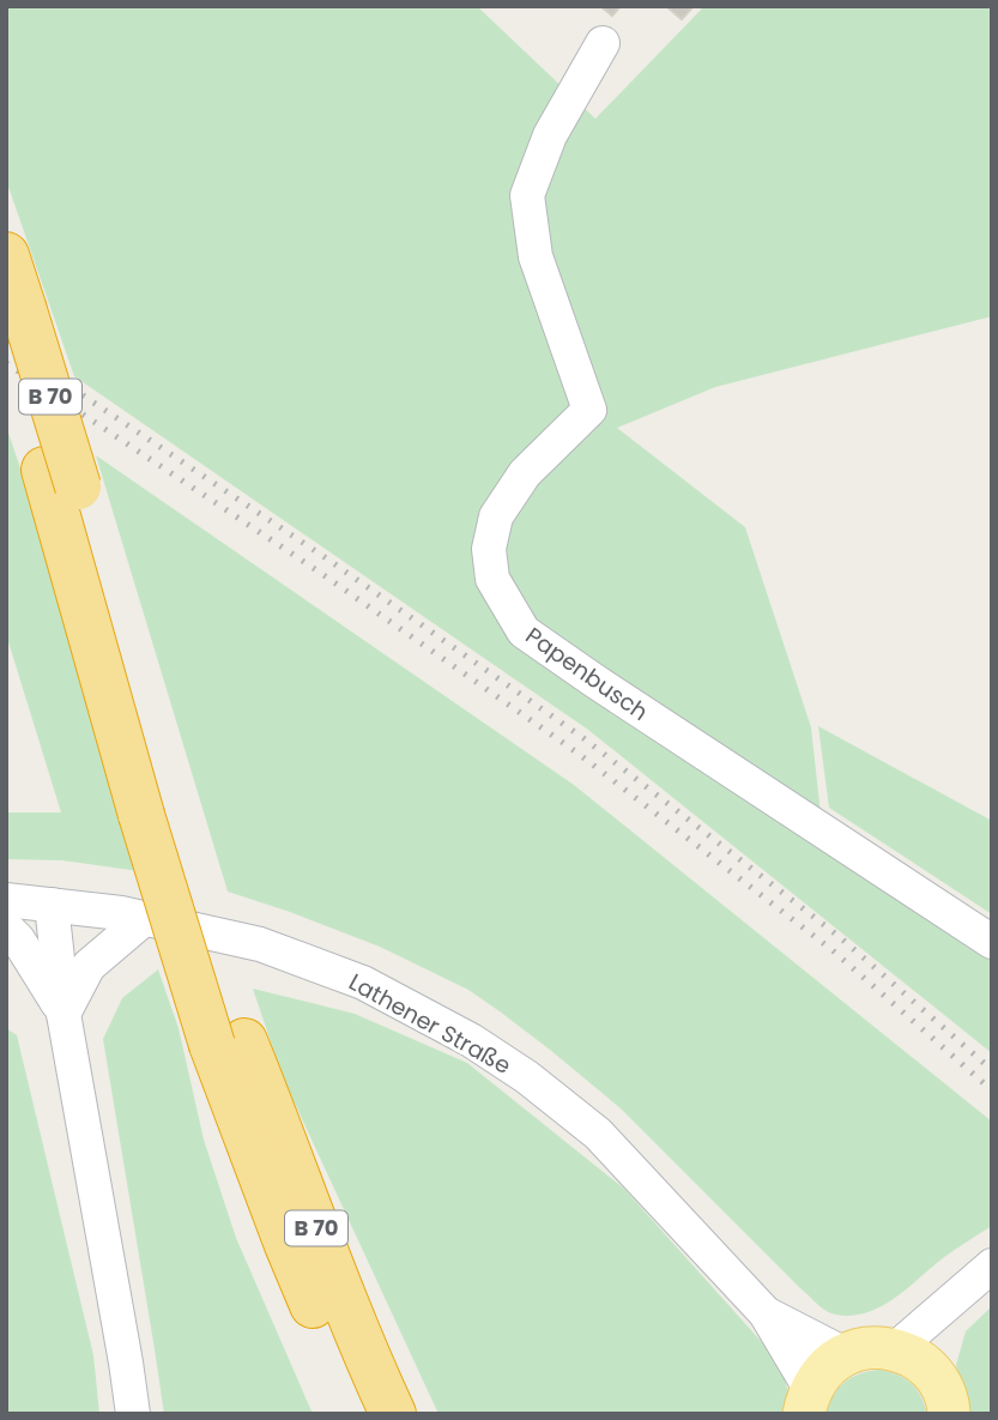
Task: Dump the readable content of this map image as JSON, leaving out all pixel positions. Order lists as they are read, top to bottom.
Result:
{
  "streets": {
    "highway": ["B 70"],
    "street": ["Papenbusch", "Lathener Straße"]
  }
}
